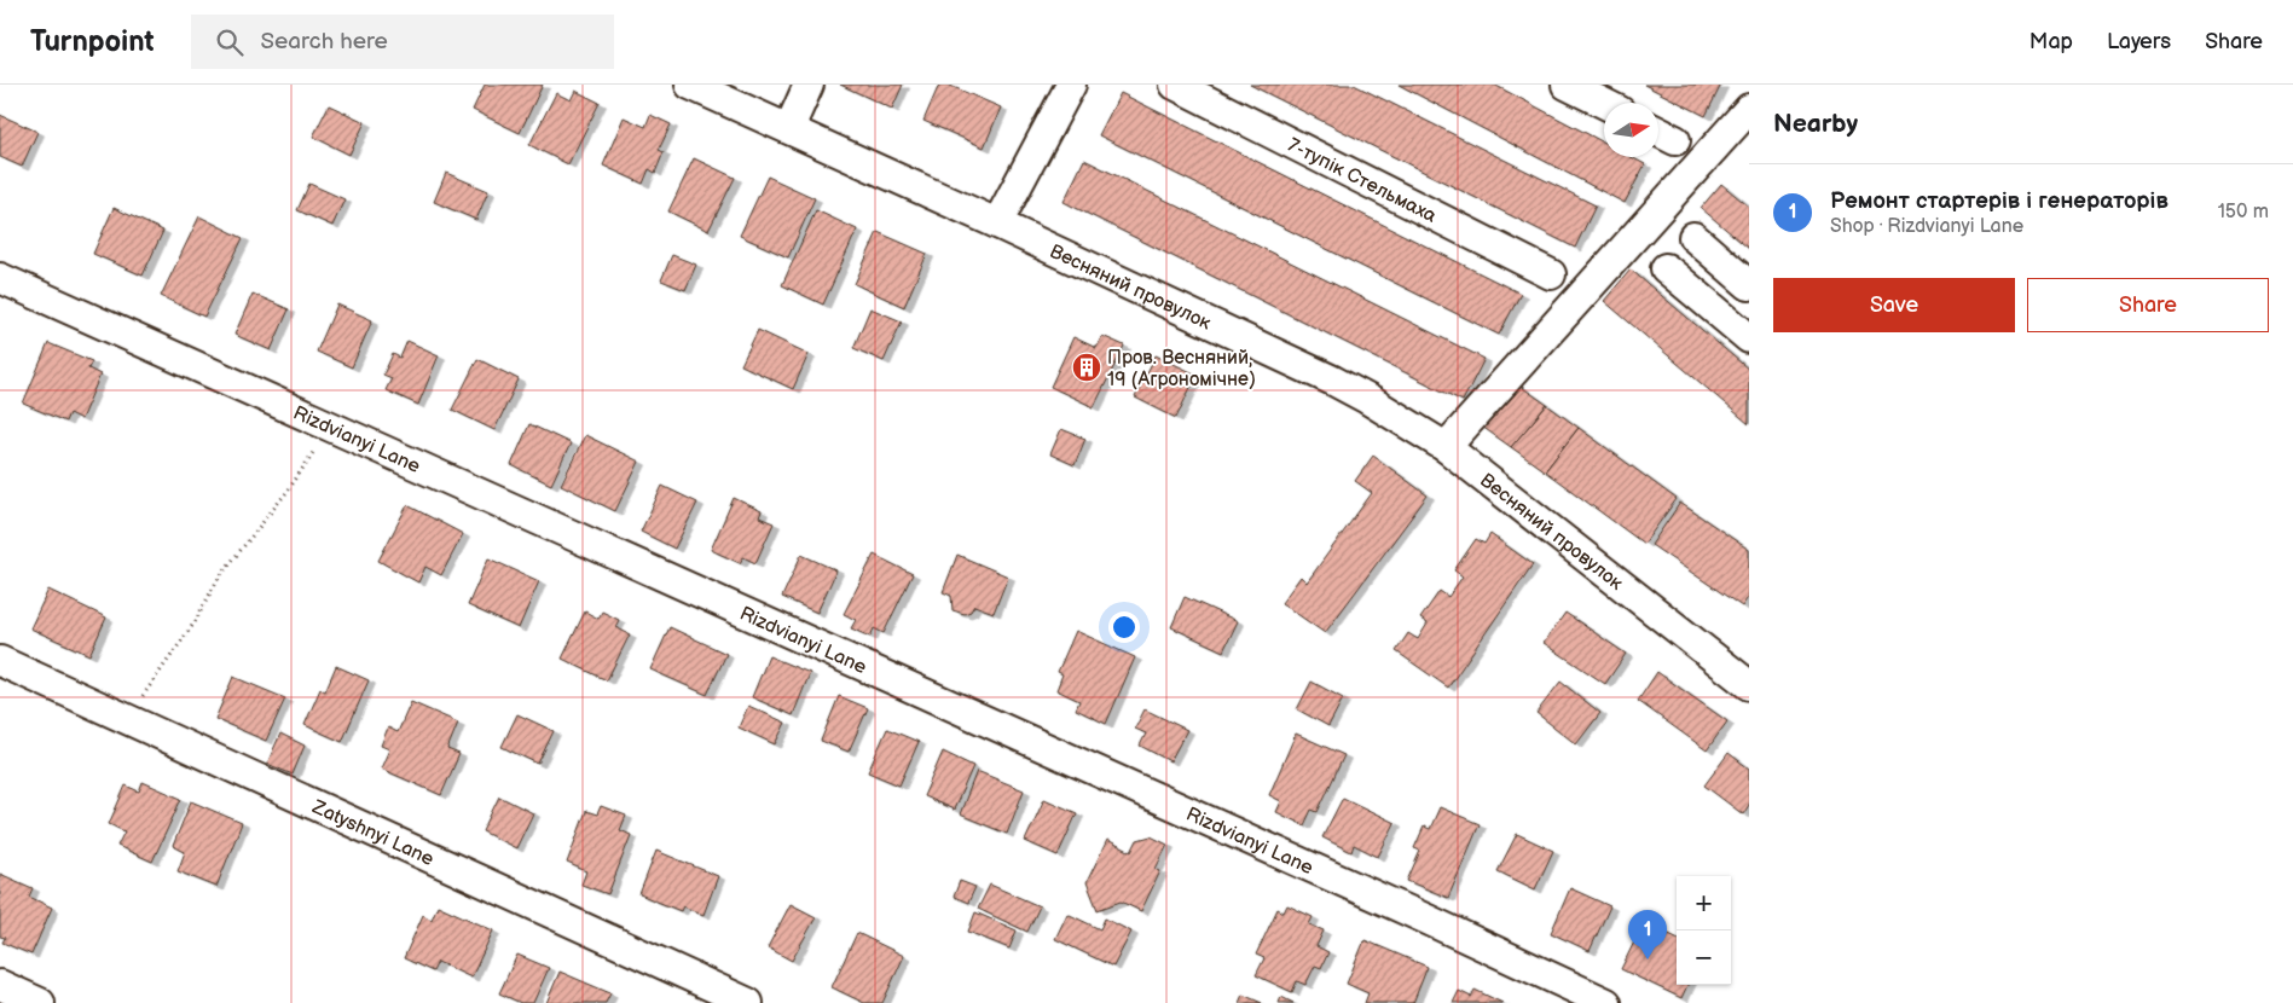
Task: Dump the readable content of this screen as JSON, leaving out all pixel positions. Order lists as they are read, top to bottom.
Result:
{
  "streets": {
    "street": [
      "7-тупік Стельмаха",
      "Весняний провулок",
      "Rizdvianyi Lane",
      "Zatyshnyi Lane"
    ]
  },
  "places": {
    "building": ["Пров. Весняний, 19 (Агрономічне)"]
  },
  "north": "right",
  "page": {
    "header": "Turnpoint",
    "search": "Search here",
    "nav": ["Map", "Layers", "Share"],
    "heading": "Nearby",
    "list": [
      {
        "mark": "1",
        "name": "Ремонт стартерів і генераторів",
        "note": "Shop · Rizdvianyi Lane",
        "value": "150 m"
      }
    ],
    "buttons": ["Save", "Share"],
    "map_buttons": ["+", "−"],
    "pins": "1"
  }
}
